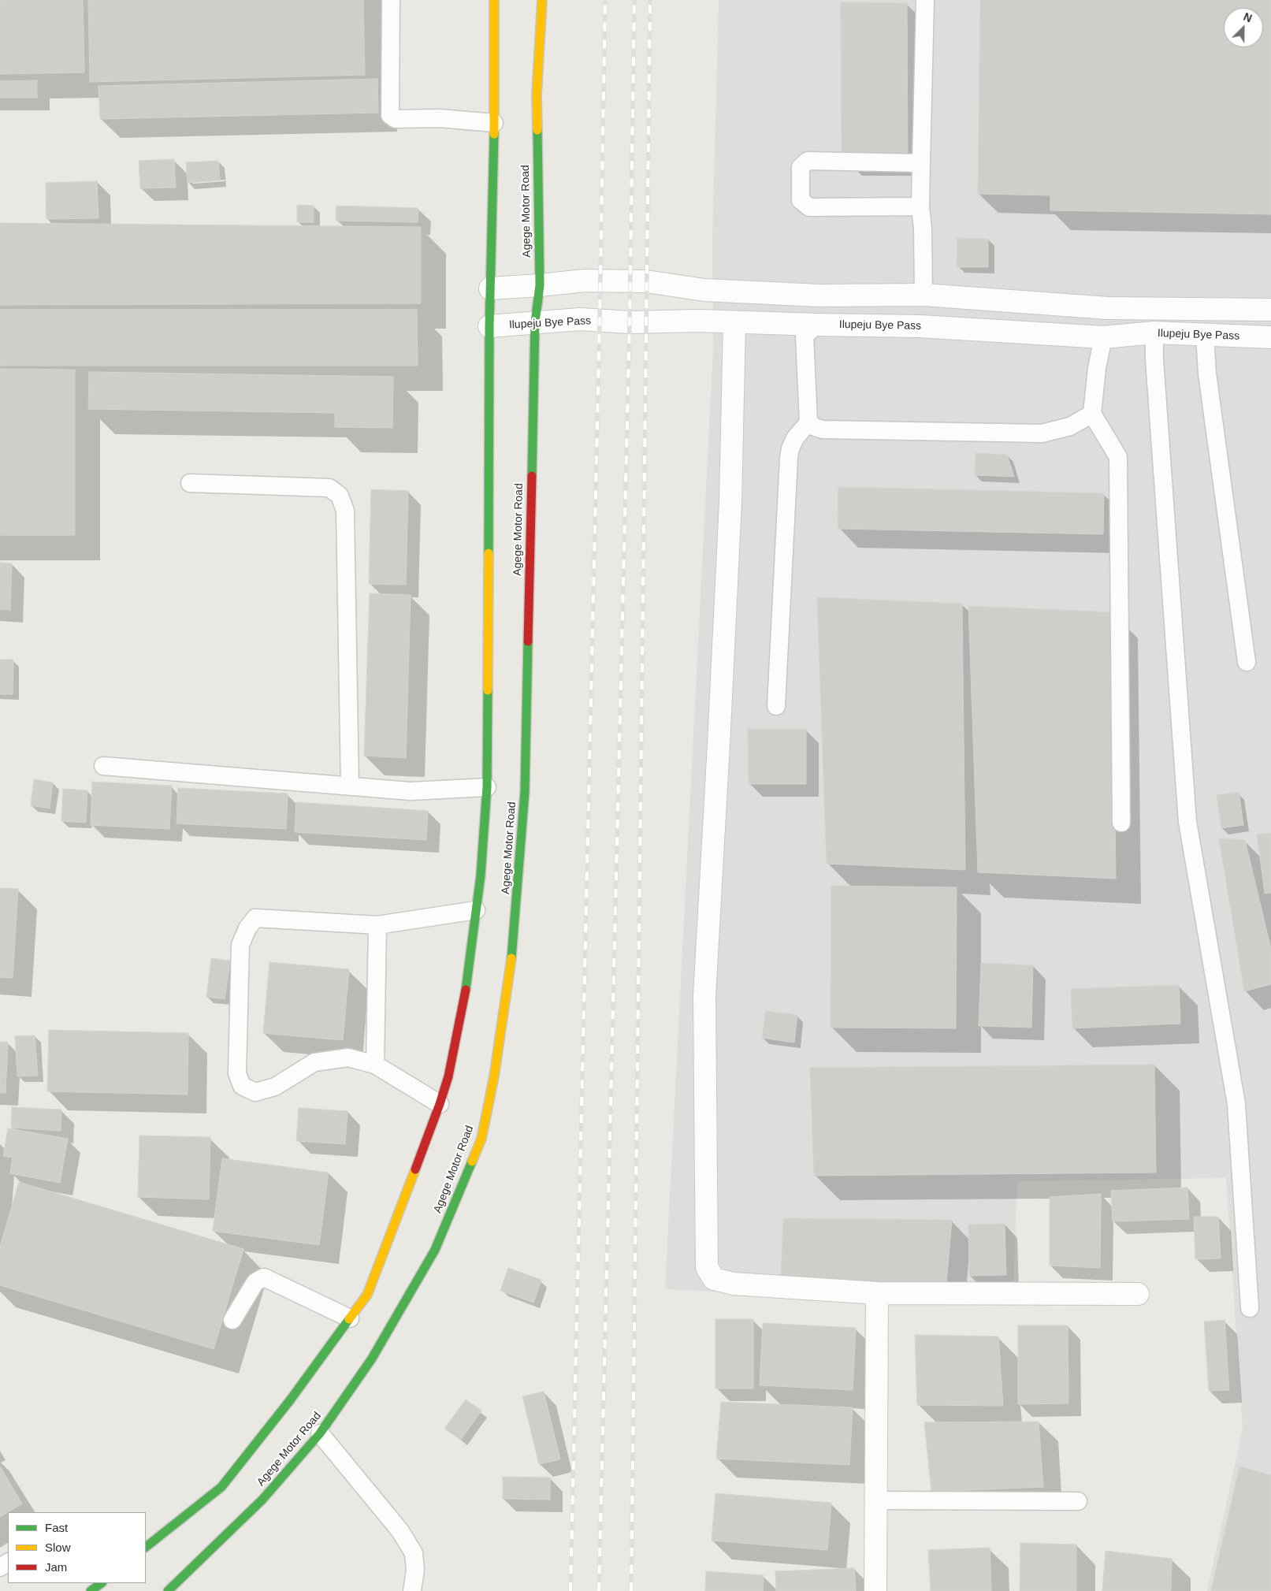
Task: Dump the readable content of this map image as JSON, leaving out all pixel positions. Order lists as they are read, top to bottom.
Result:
{
  "streets": {
    "highway": ["Agege Motor Road"],
    "street": ["Ilupeju Bye Pass"]
  },
  "crossings": [
    ["Agege Motor Road", "Ilupeju Bye Pass"]
  ],
  "legend": ["Fast", "Slow", "Jam"],
  "north": "top right"
}
